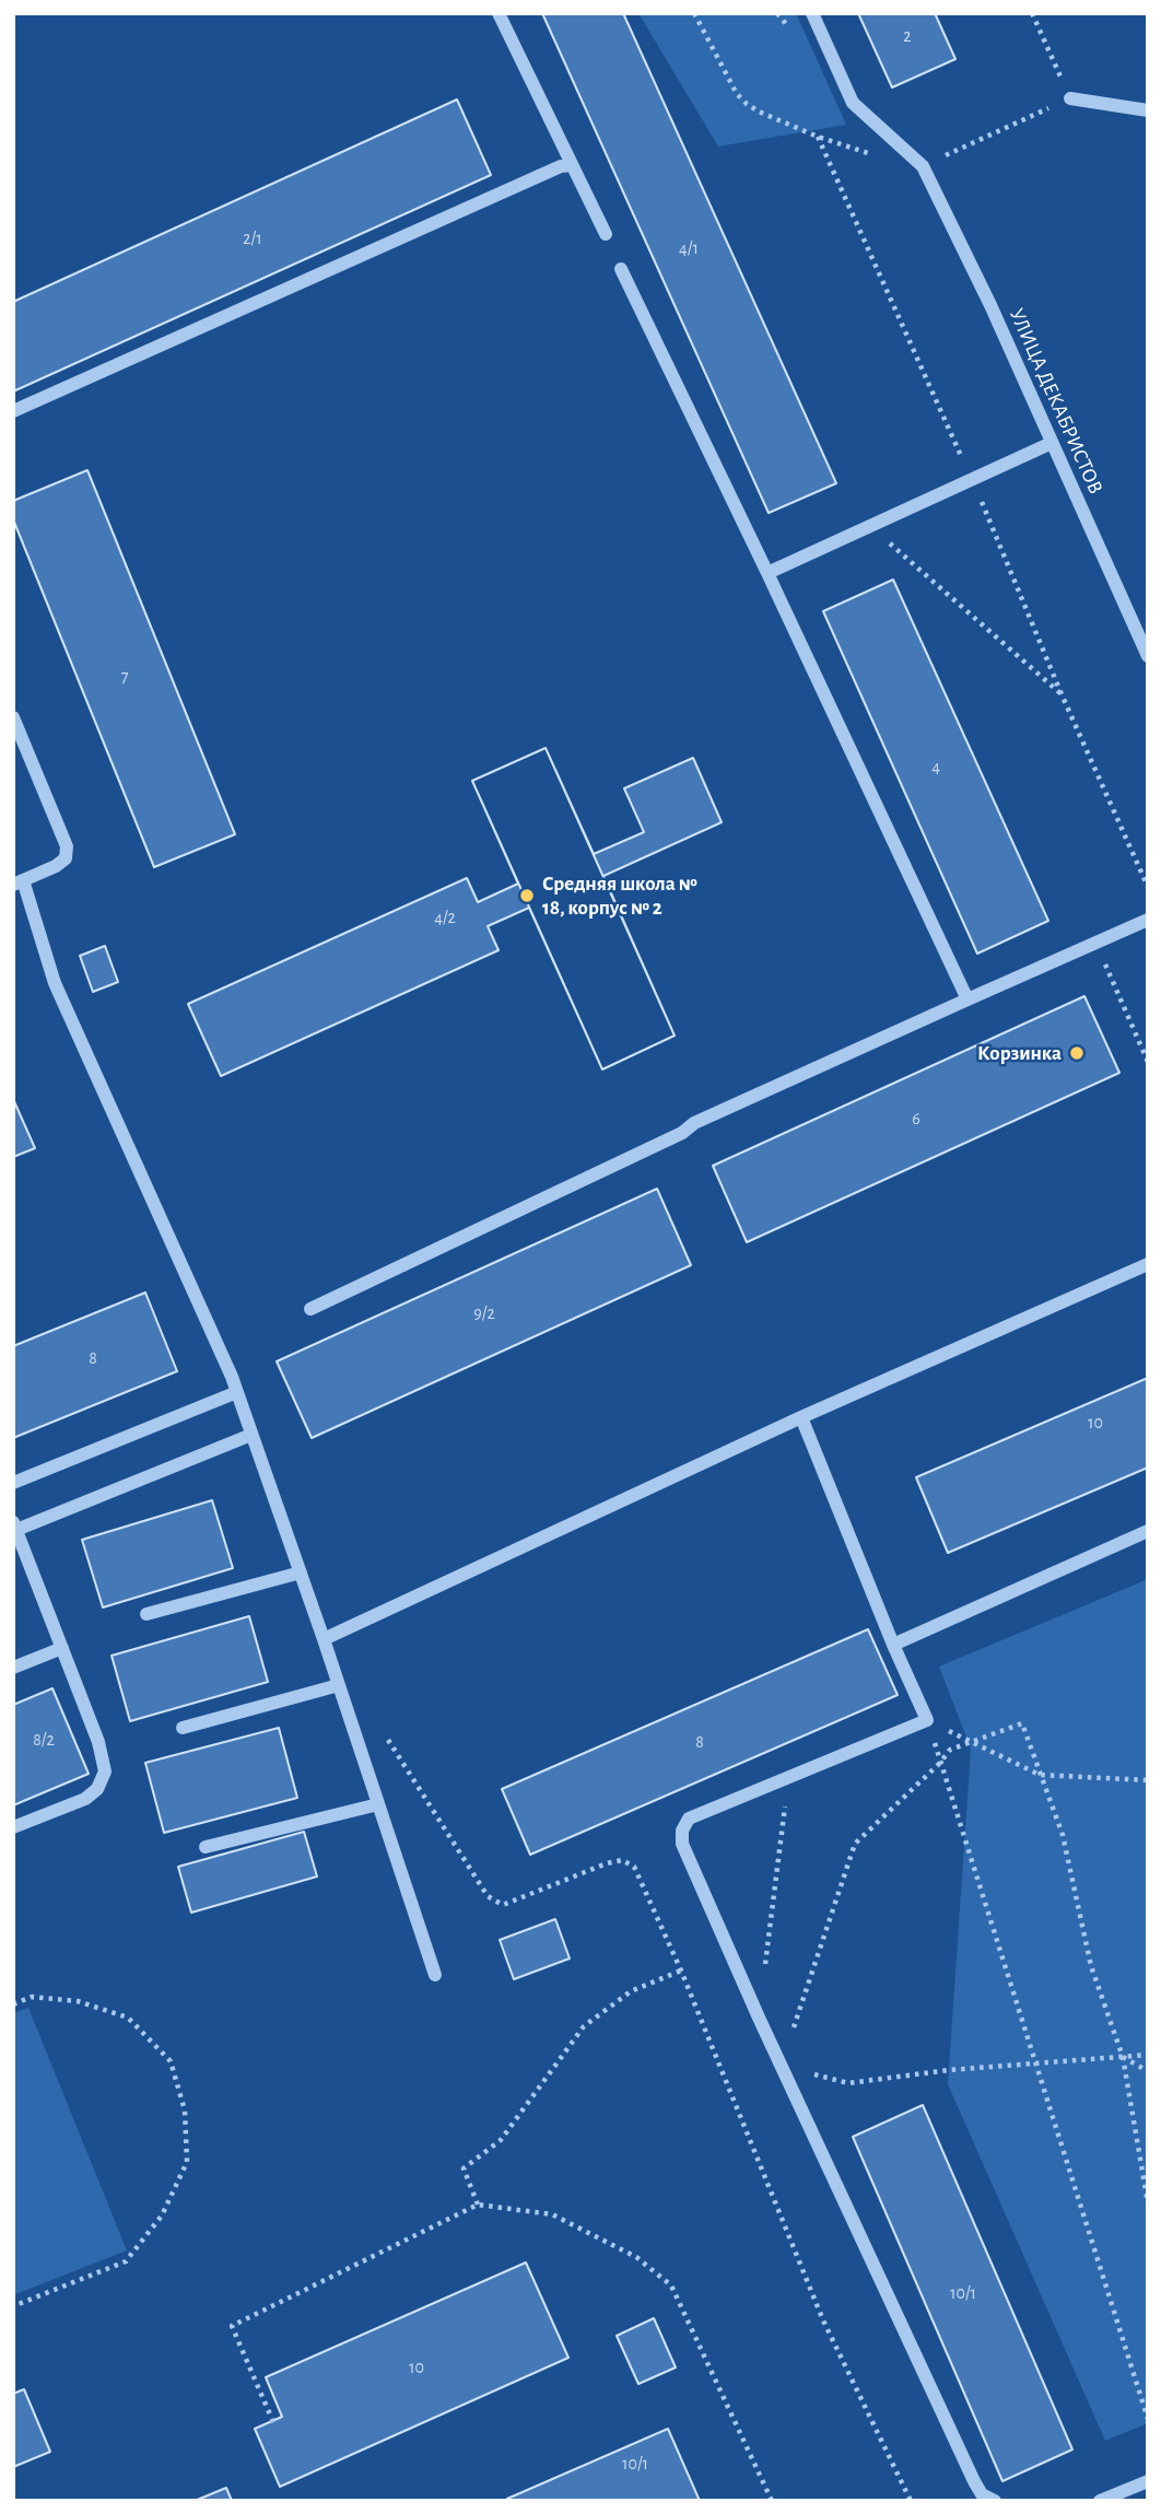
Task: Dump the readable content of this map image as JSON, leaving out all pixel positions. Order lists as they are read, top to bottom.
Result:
{
  "streets": {
    "street": ["УЛИЦА ДЕКАБРИСТОВ"]
  },
  "places": ["Средняя школа № 18, корпус № 2", "Корзинка"],
  "house_numbers": [
    "2",
    "2/1",
    "4/1",
    "7",
    "4",
    "4/2",
    "6",
    "9/2",
    "8",
    "10",
    "8/2",
    "8",
    "10/1",
    "10",
    "10/1"
  ]
}
